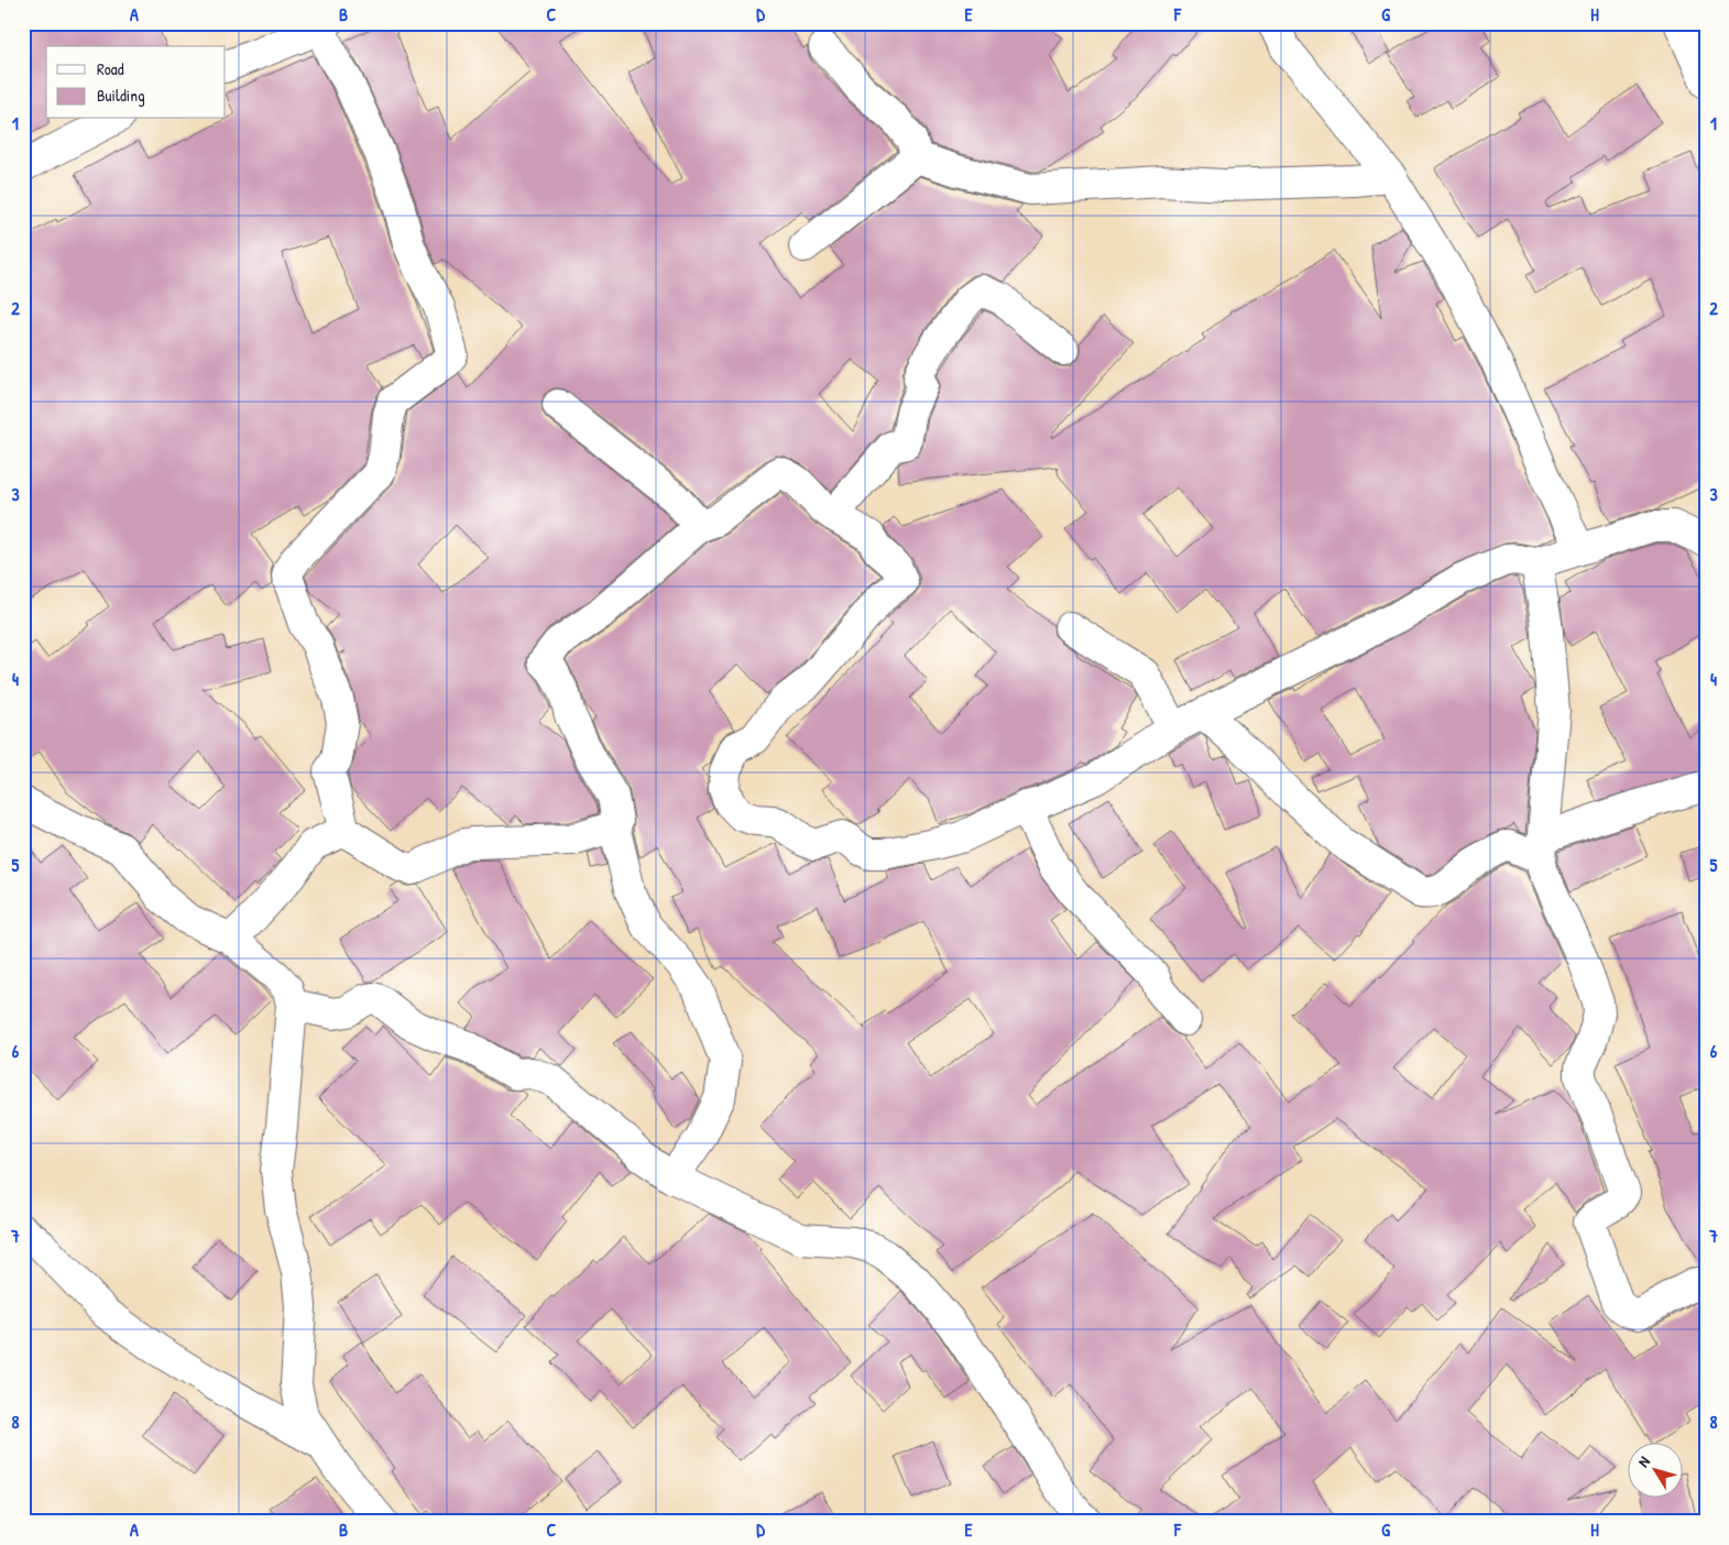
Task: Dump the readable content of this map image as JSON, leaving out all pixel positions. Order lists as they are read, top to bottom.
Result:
{
  "legend": ["Road", "Building"],
  "north": "top left",
  "grid": {
    "columns": [
      "A",
      "B",
      "C",
      "D",
      "E",
      "F",
      "G",
      "H"
    ],
    "rows": [
      "1",
      "2",
      "3",
      "4",
      "5",
      "6",
      "7",
      "8"
    ]
  }
}
